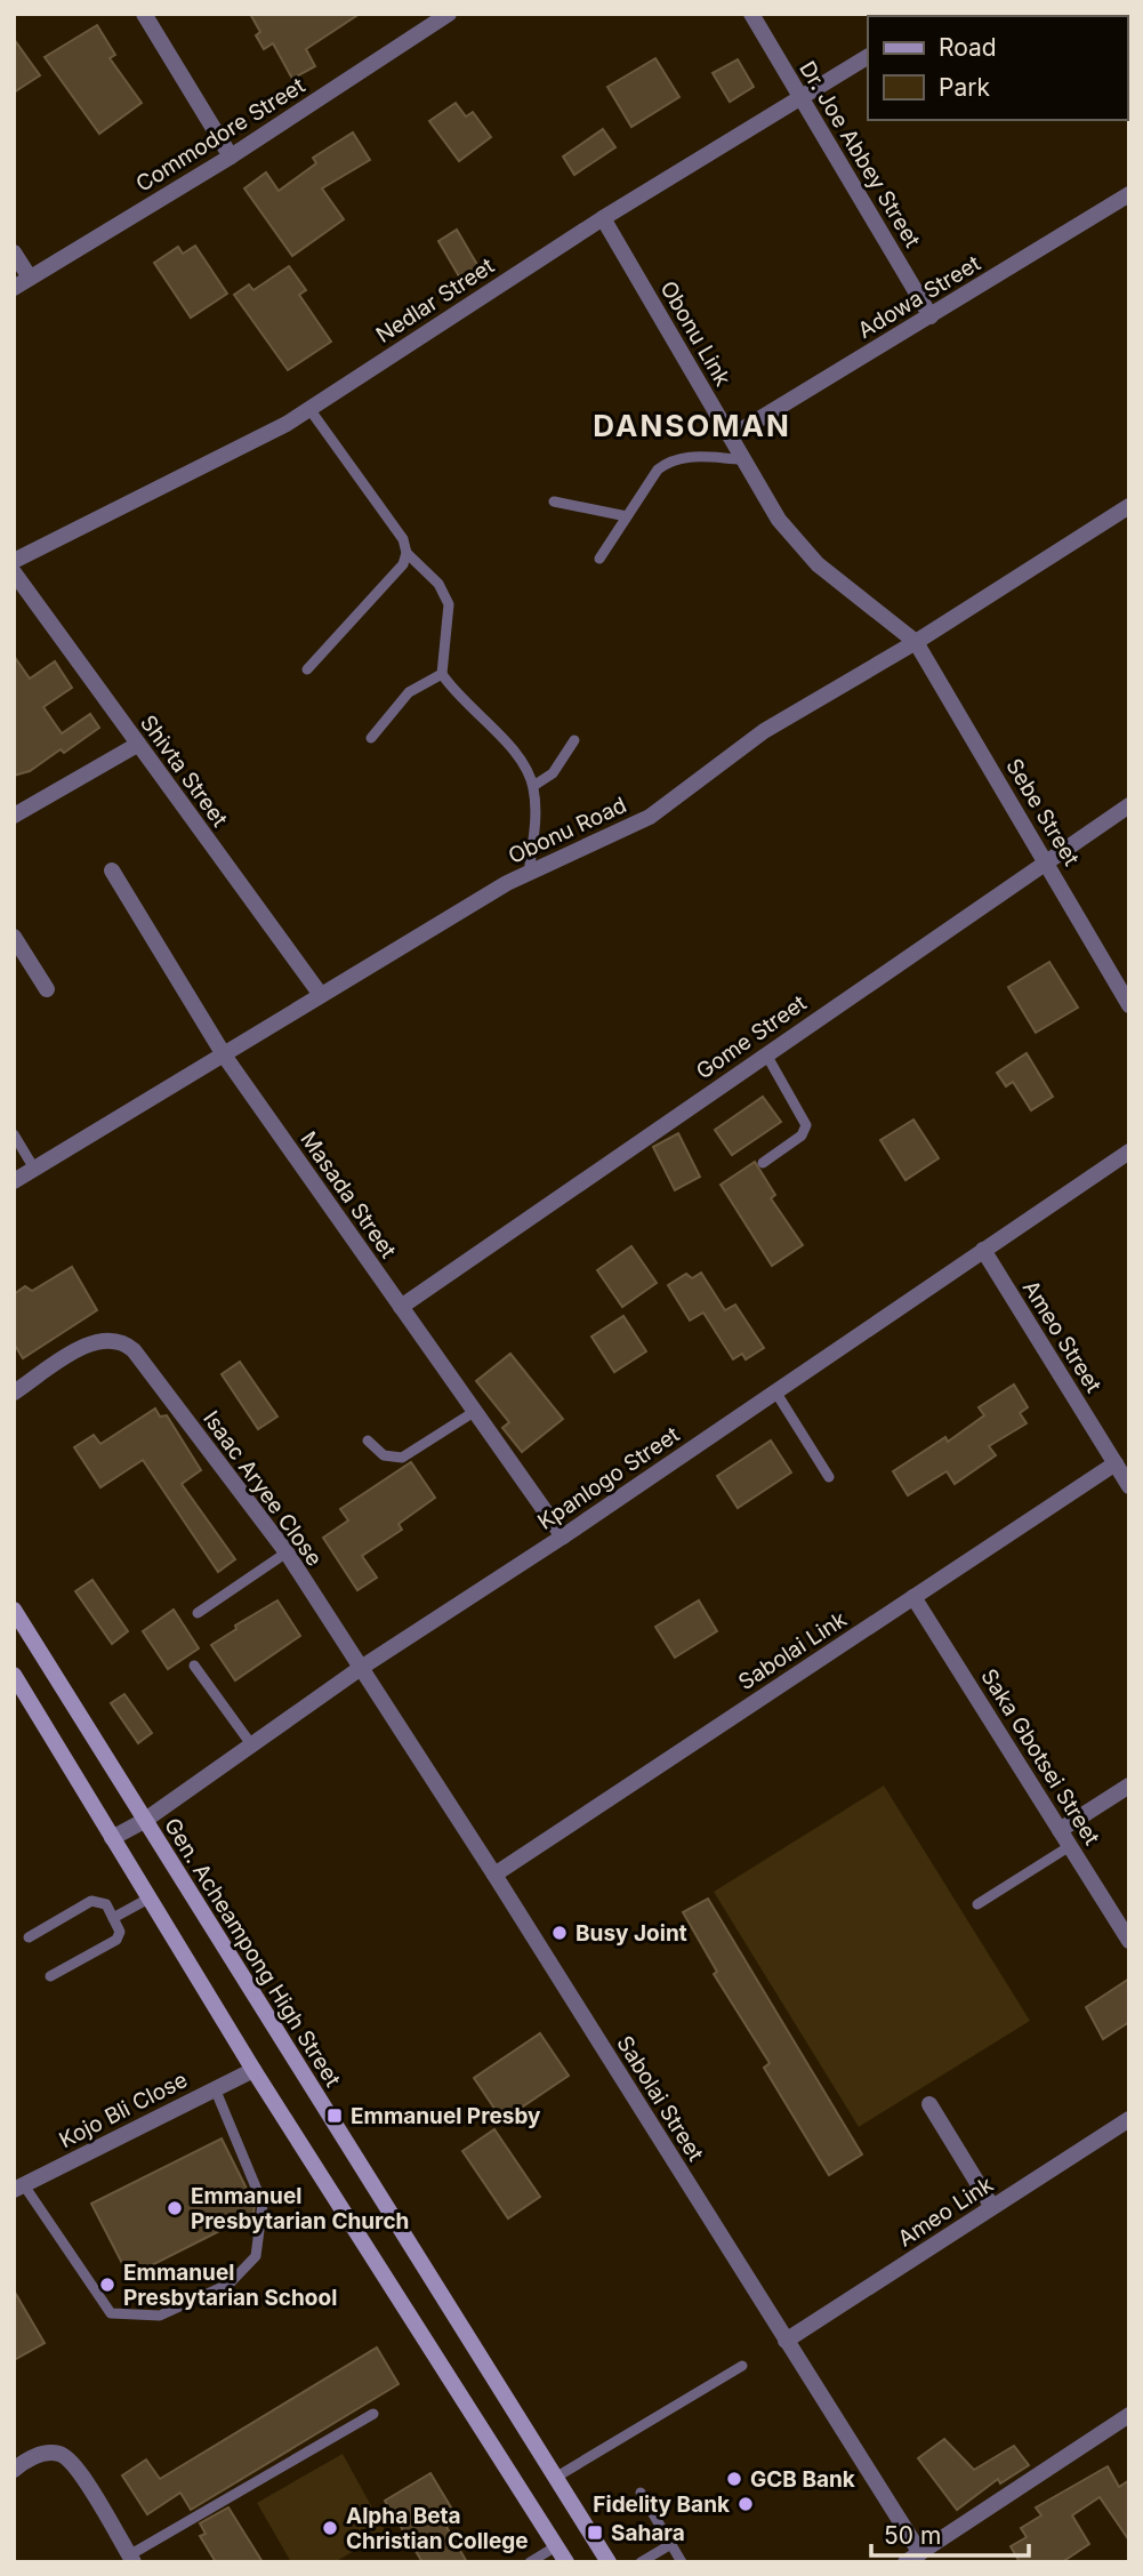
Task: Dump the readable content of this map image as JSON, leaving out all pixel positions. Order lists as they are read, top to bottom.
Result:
{
  "streets": {
    "main road": ["Gen. Acheampong High Street"],
    "street": [
      "Commodore Street",
      "Dr. Joe Abbey Street",
      "Adowa Street",
      "Nedlar Street",
      "Obonu Link",
      "Shivta Street",
      "Sebe Street",
      "Obonu Road",
      "Gome Street",
      "Masada Street",
      "Ameo Street",
      "Kpanlogo Street",
      "Isaac Aryee Close",
      "Sabolai Link",
      "Saka Gbotsei Street",
      "Sabolai Street",
      "Kojo Bli Close",
      "Ameo Link"
    ]
  },
  "crossings": [
    ["Dr. Joe Abbey Street", "Adowa Street"],
    ["Dr. Joe Abbey Street", "Nedlar Street"],
    ["Adowa Street", "Obonu Link"],
    ["Nedlar Street", "Obonu Link"],
    ["Obonu Link", "Sebe Street"],
    ["Obonu Link", "Obonu Road"],
    ["Shivta Street", "Obonu Road"],
    ["Sebe Street", "Obonu Road"],
    ["Sebe Street", "Gome Street"],
    ["Obonu Road", "Masada Street"],
    ["Gome Street", "Masada Street"],
    ["Masada Street", "Kpanlogo Street"],
    ["Ameo Street", "Kpanlogo Street"],
    ["Ameo Street", "Sabolai Link"],
    ["Kpanlogo Street", "Isaac Aryee Close"],
    ["Kpanlogo Street", "Gen. Acheampong High Street"],
    ["Kpanlogo Street", "Sabolai Street"],
    ["Isaac Aryee Close", "Sabolai Street"],
    ["Sabolai Link", "Saka Gbotsei Street"],
    ["Sabolai Link", "Sabolai Street"],
    ["Sabolai Street", "Ameo Link"]
  ],
  "districts": ["DANSOMAN"],
  "places": {
    "other": [
      "Busy Joint",
      "Emmanuel Presbytarian Church",
      "Emmanuel Presbytarian School",
      "GCB Bank",
      "Fidelity Bank",
      "Alpha Beta Christian College"
    ],
    "transit": ["Emmanuel Presby", "Sahara"]
  },
  "legend": ["Road", "Park"],
  "scale_bar": "50 m"
}
